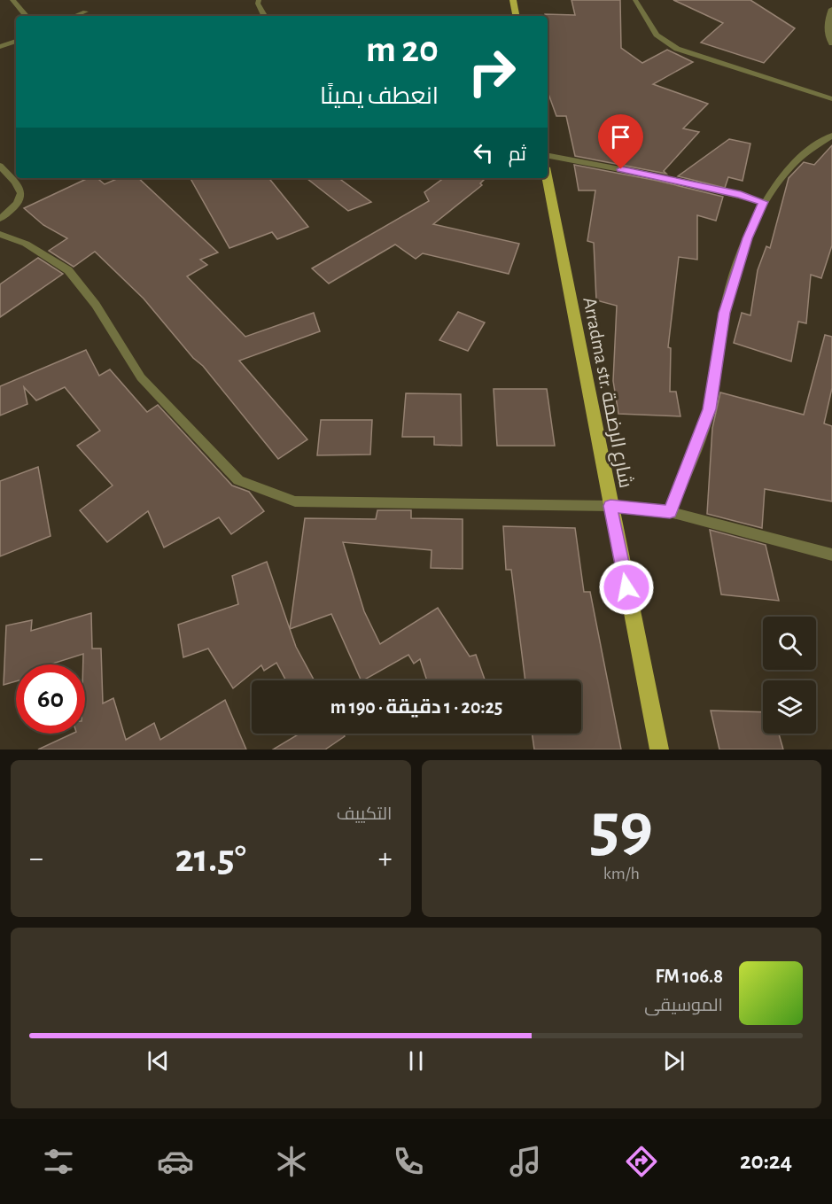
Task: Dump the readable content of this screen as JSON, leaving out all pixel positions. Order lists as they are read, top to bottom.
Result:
{
  "streets": {
    "main road": ["Arradma str. شارع الرضمة"]
  },
  "page": {
    "turn": ["20 m", "انعطف يمينًا"],
    "then": "ثم",
    "limit": "60",
    "trip": "20:25 · 1 دقيقة · 190 m",
    "tile": [
      ["59", "km/h"],
      "التكييف"
    ],
    "heat": ["−", "21.5°", "+"],
    "song": ["106.8 FM", "الموسيقى"],
    "tabs": "20:24"
  }
}
